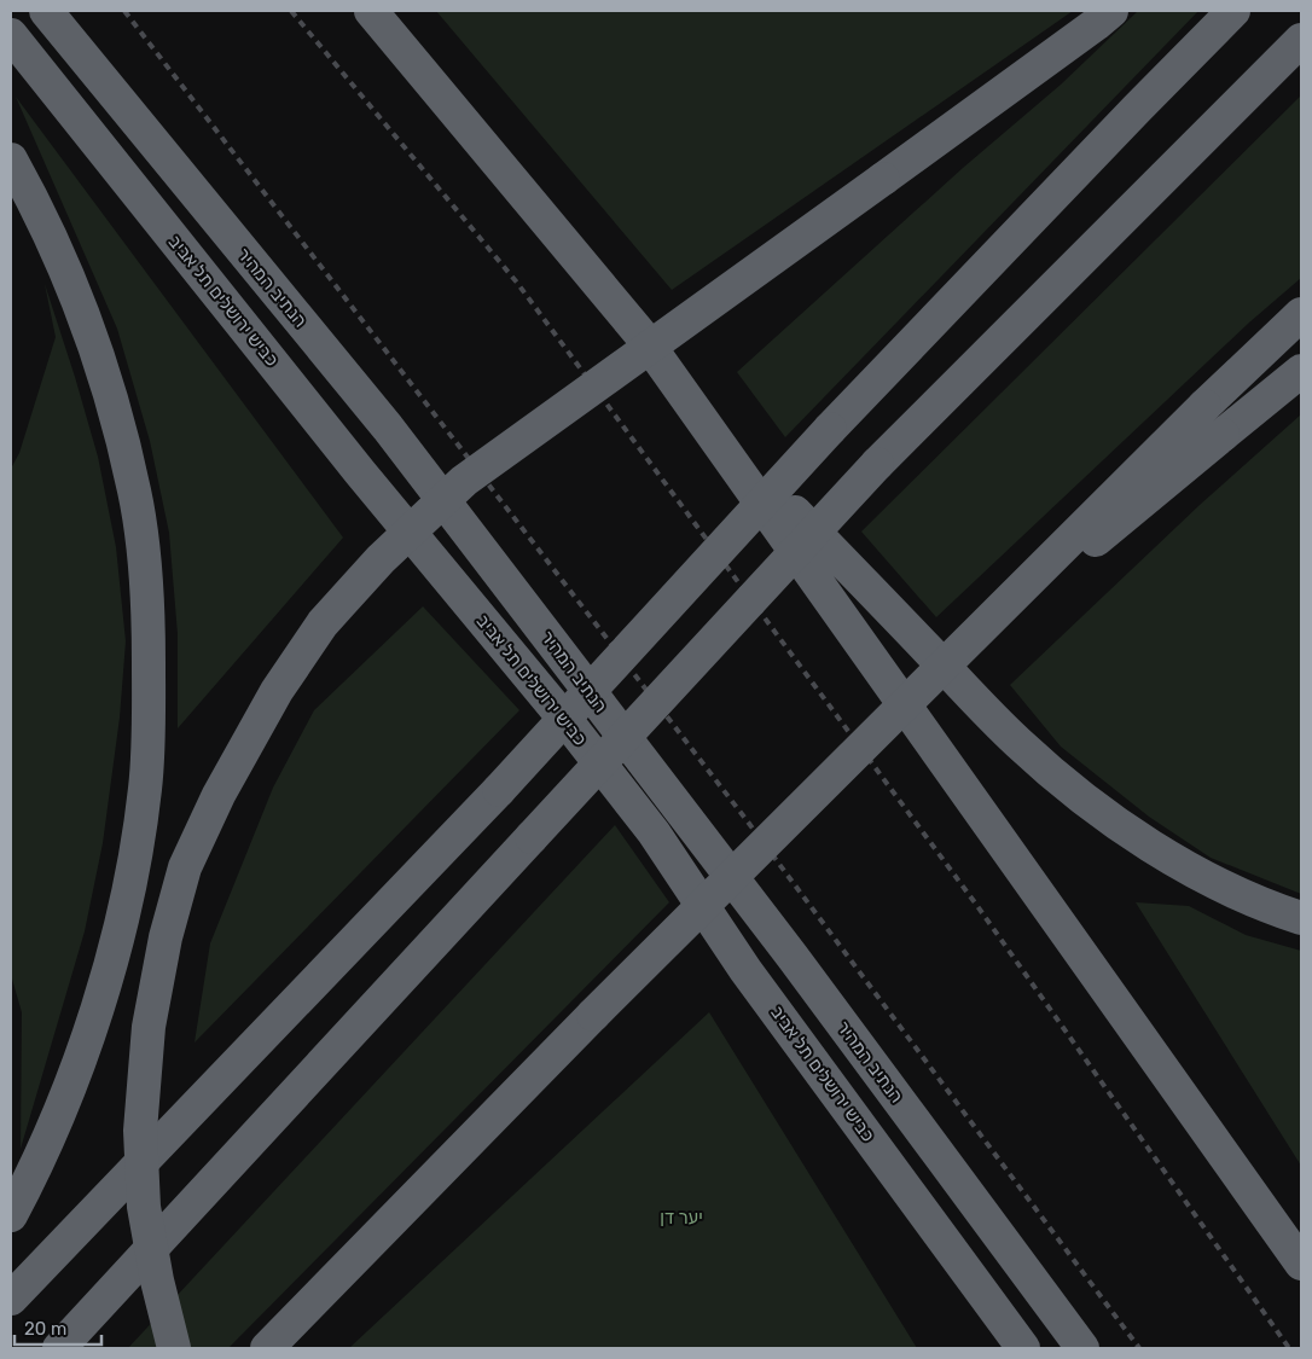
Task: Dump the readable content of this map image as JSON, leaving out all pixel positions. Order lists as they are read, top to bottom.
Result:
{
  "streets": {
    "highway": ["הנתיב המהיר", "כביש ירושלים תל אביב"]
  },
  "parks": ["יער דן"],
  "scale_bar": "20 m"
}
